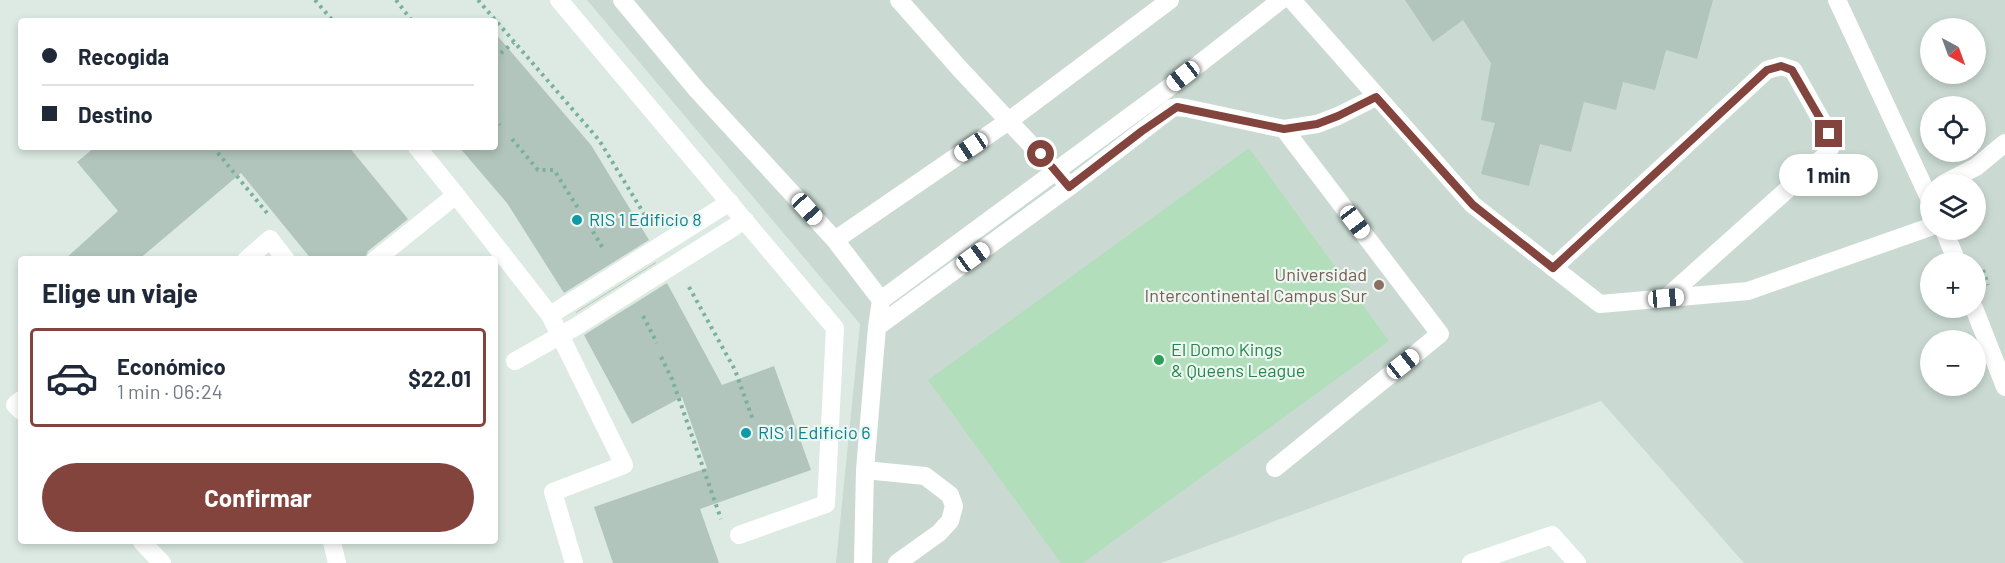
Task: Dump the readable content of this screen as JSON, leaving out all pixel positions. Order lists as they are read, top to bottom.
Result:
{
  "places": [
    "RIS 1 Edificio 8",
    "Universidad Intercontinental Campus Sur",
    "El Domo Kings & Queens League",
    "RIS 1 Edificio 6"
  ],
  "north": "bottom right",
  "page": {
    "map_buttons": ["+", "−"],
    "banner": ["Recogida", "Destino"],
    "bubble": "1 min",
    "heading": "Elige un viaje",
    "list": [
      {
        "name": "Económico",
        "note": "1 min · 06:24",
        "value": "$22.01"
      }
    ],
    "buttons": "Confirmar"
  }
}
